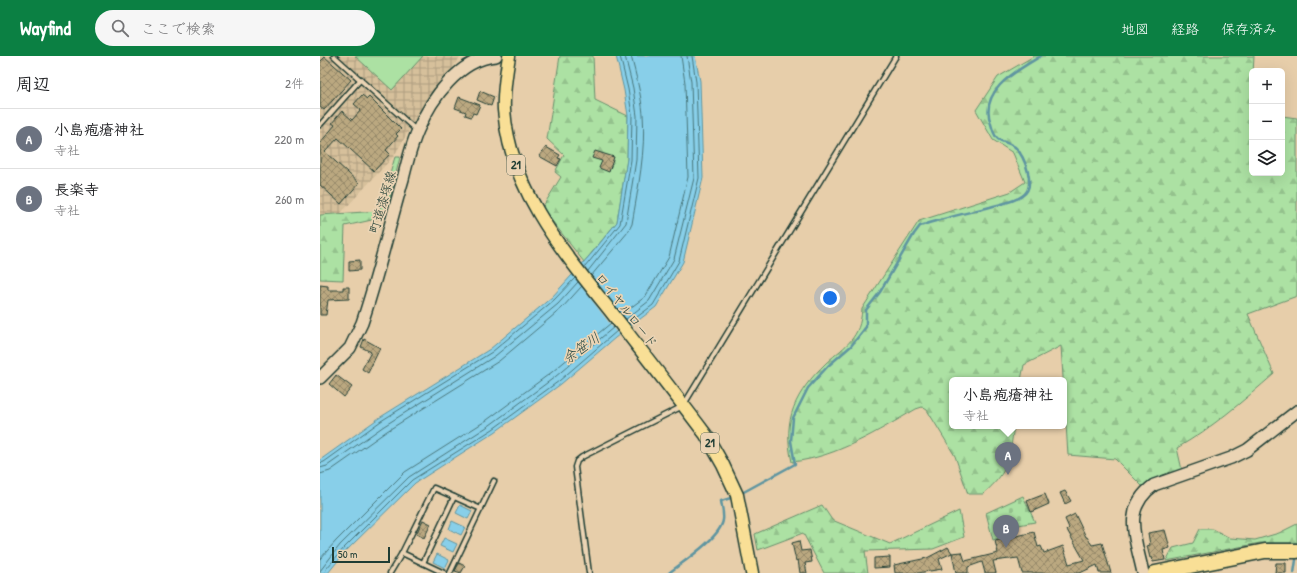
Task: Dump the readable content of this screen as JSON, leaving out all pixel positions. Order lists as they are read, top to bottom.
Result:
{
  "streets": {
    "main road": ["21", "ロイヤルロード"],
    "street": ["町道漆塚線"]
  },
  "crossings": [
    ["町道漆塚線", "ロイヤルロード"]
  ],
  "water": ["余笹川"],
  "scale_bar": "50 m",
  "page": {
    "header": "Wayfind",
    "search": "ここで検索",
    "nav": ["地図", "経路", "保存済み"],
    "heading": ["周辺", "2件"],
    "map_buttons": ["+", "−"],
    "list": [
      {
        "mark": "A",
        "name": "小島疱瘡神社",
        "note": "寺社",
        "value": "220 m"
      },
      {
        "mark": "B",
        "name": "長楽寺",
        "note": "寺社",
        "value": "260 m"
      }
    ],
    "popup": ["小島疱瘡神社", "寺社"],
    "pins": ["A", "B"],
    "scale": "50 m"
  }
}
